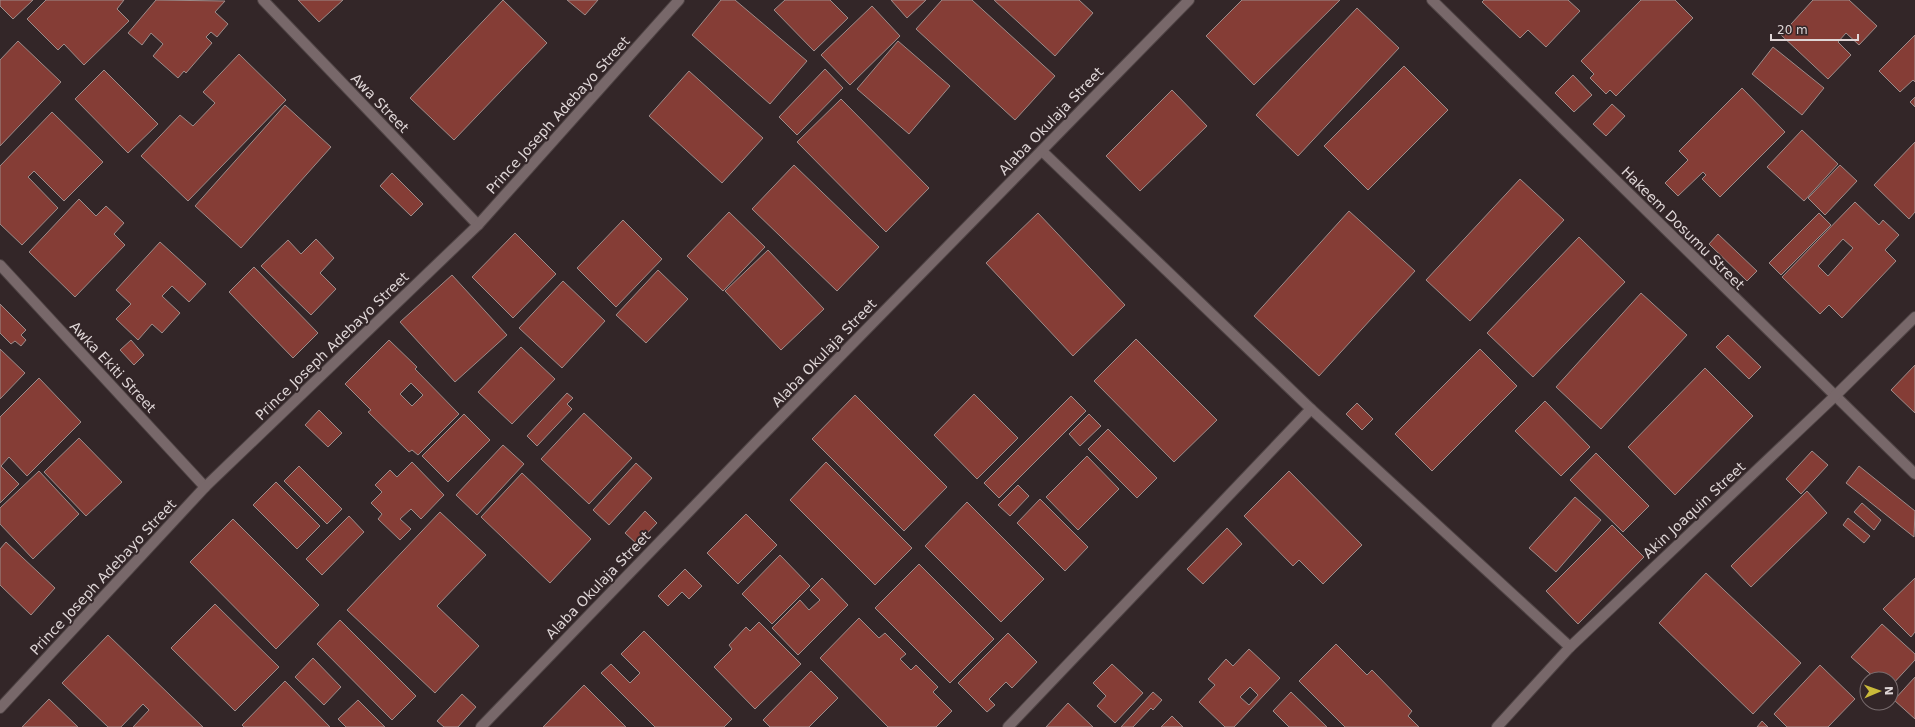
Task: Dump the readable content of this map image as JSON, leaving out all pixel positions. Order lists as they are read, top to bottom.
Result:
{
  "streets": {
    "street": [
      "Awa Street",
      "Prince Joseph Adebayo Street",
      "Alaba Okulaja Street",
      "Hakeem Dosumu Street",
      "Awka Ekiti Street",
      "Akin Joaquin Street"
    ]
  },
  "crossings": [
    ["Awa Street", "Prince Joseph Adebayo Street"],
    ["Prince Joseph Adebayo Street", "Awka Ekiti Street"],
    ["Hakeem Dosumu Street", "Akin Joaquin Street"]
  ],
  "scale_bar": "20 m",
  "north": "right"
}
